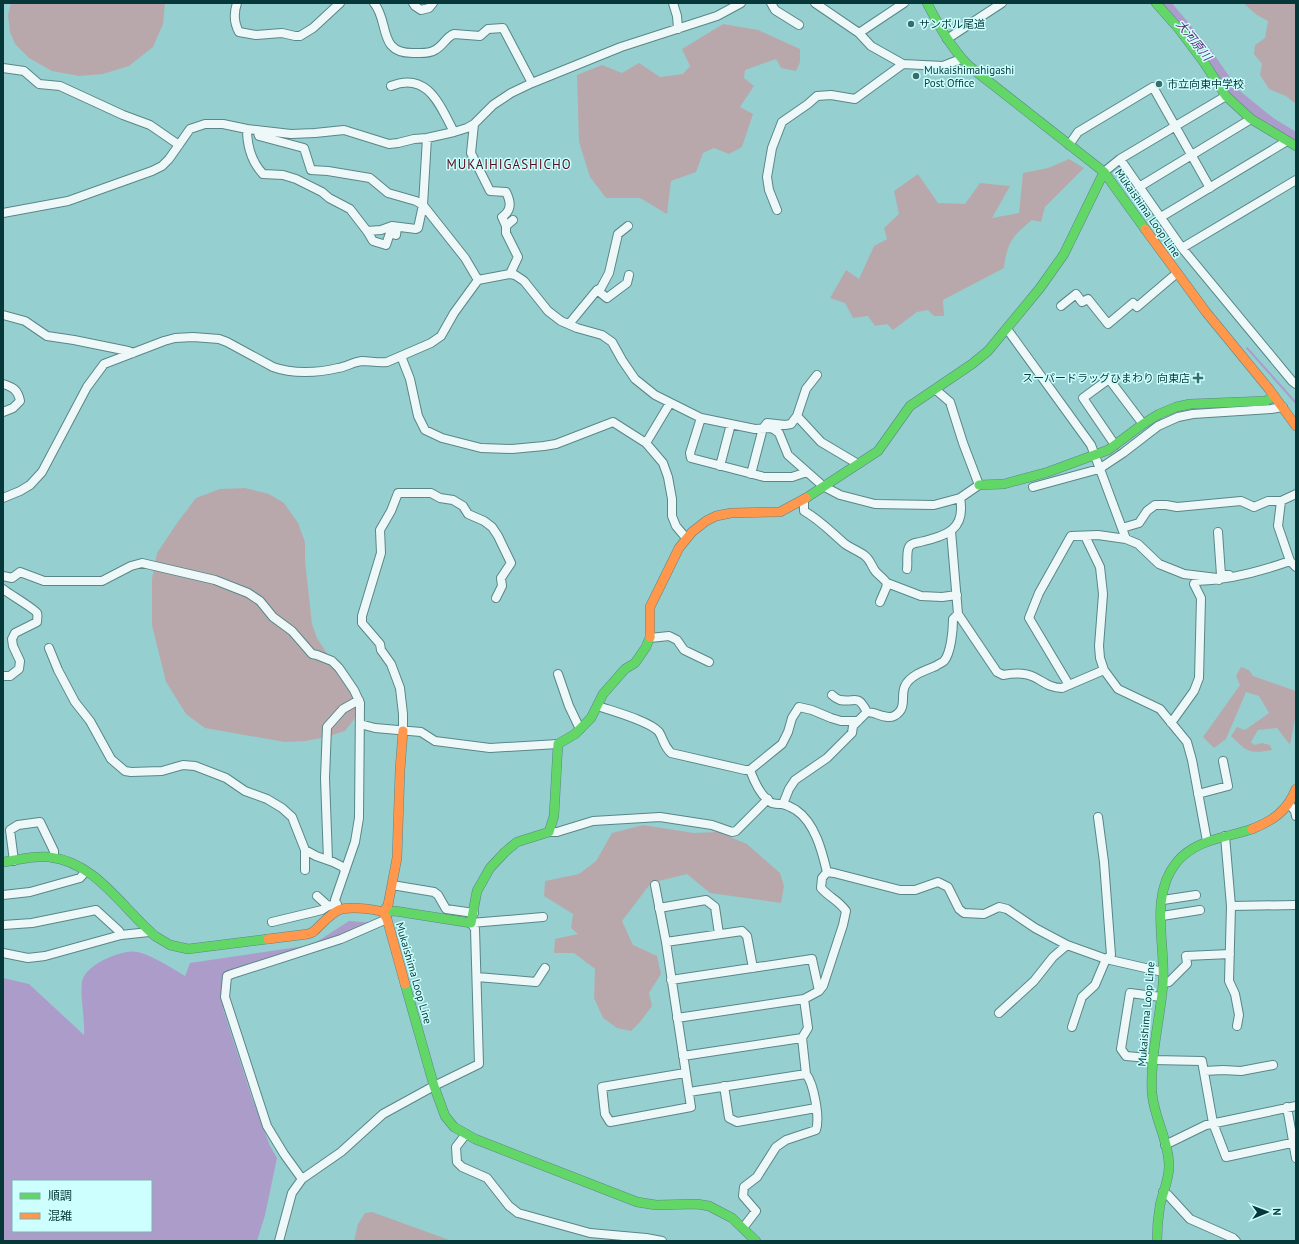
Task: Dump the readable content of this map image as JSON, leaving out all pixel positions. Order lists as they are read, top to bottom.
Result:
{
  "streets": {
    "main road": ["Mukaishima Loop Line"]
  },
  "districts": ["MUKAIHIGASHICHO"],
  "water": ["大河原川"],
  "places": {
    "other": ["サンボル尾道", "Mukaishimahigashi Post Office", "市立向東中学校"],
    "health": ["スーパードラッグひまわり 向東店"]
  },
  "legend": ["順調", "混雑"],
  "north": "right"
}
